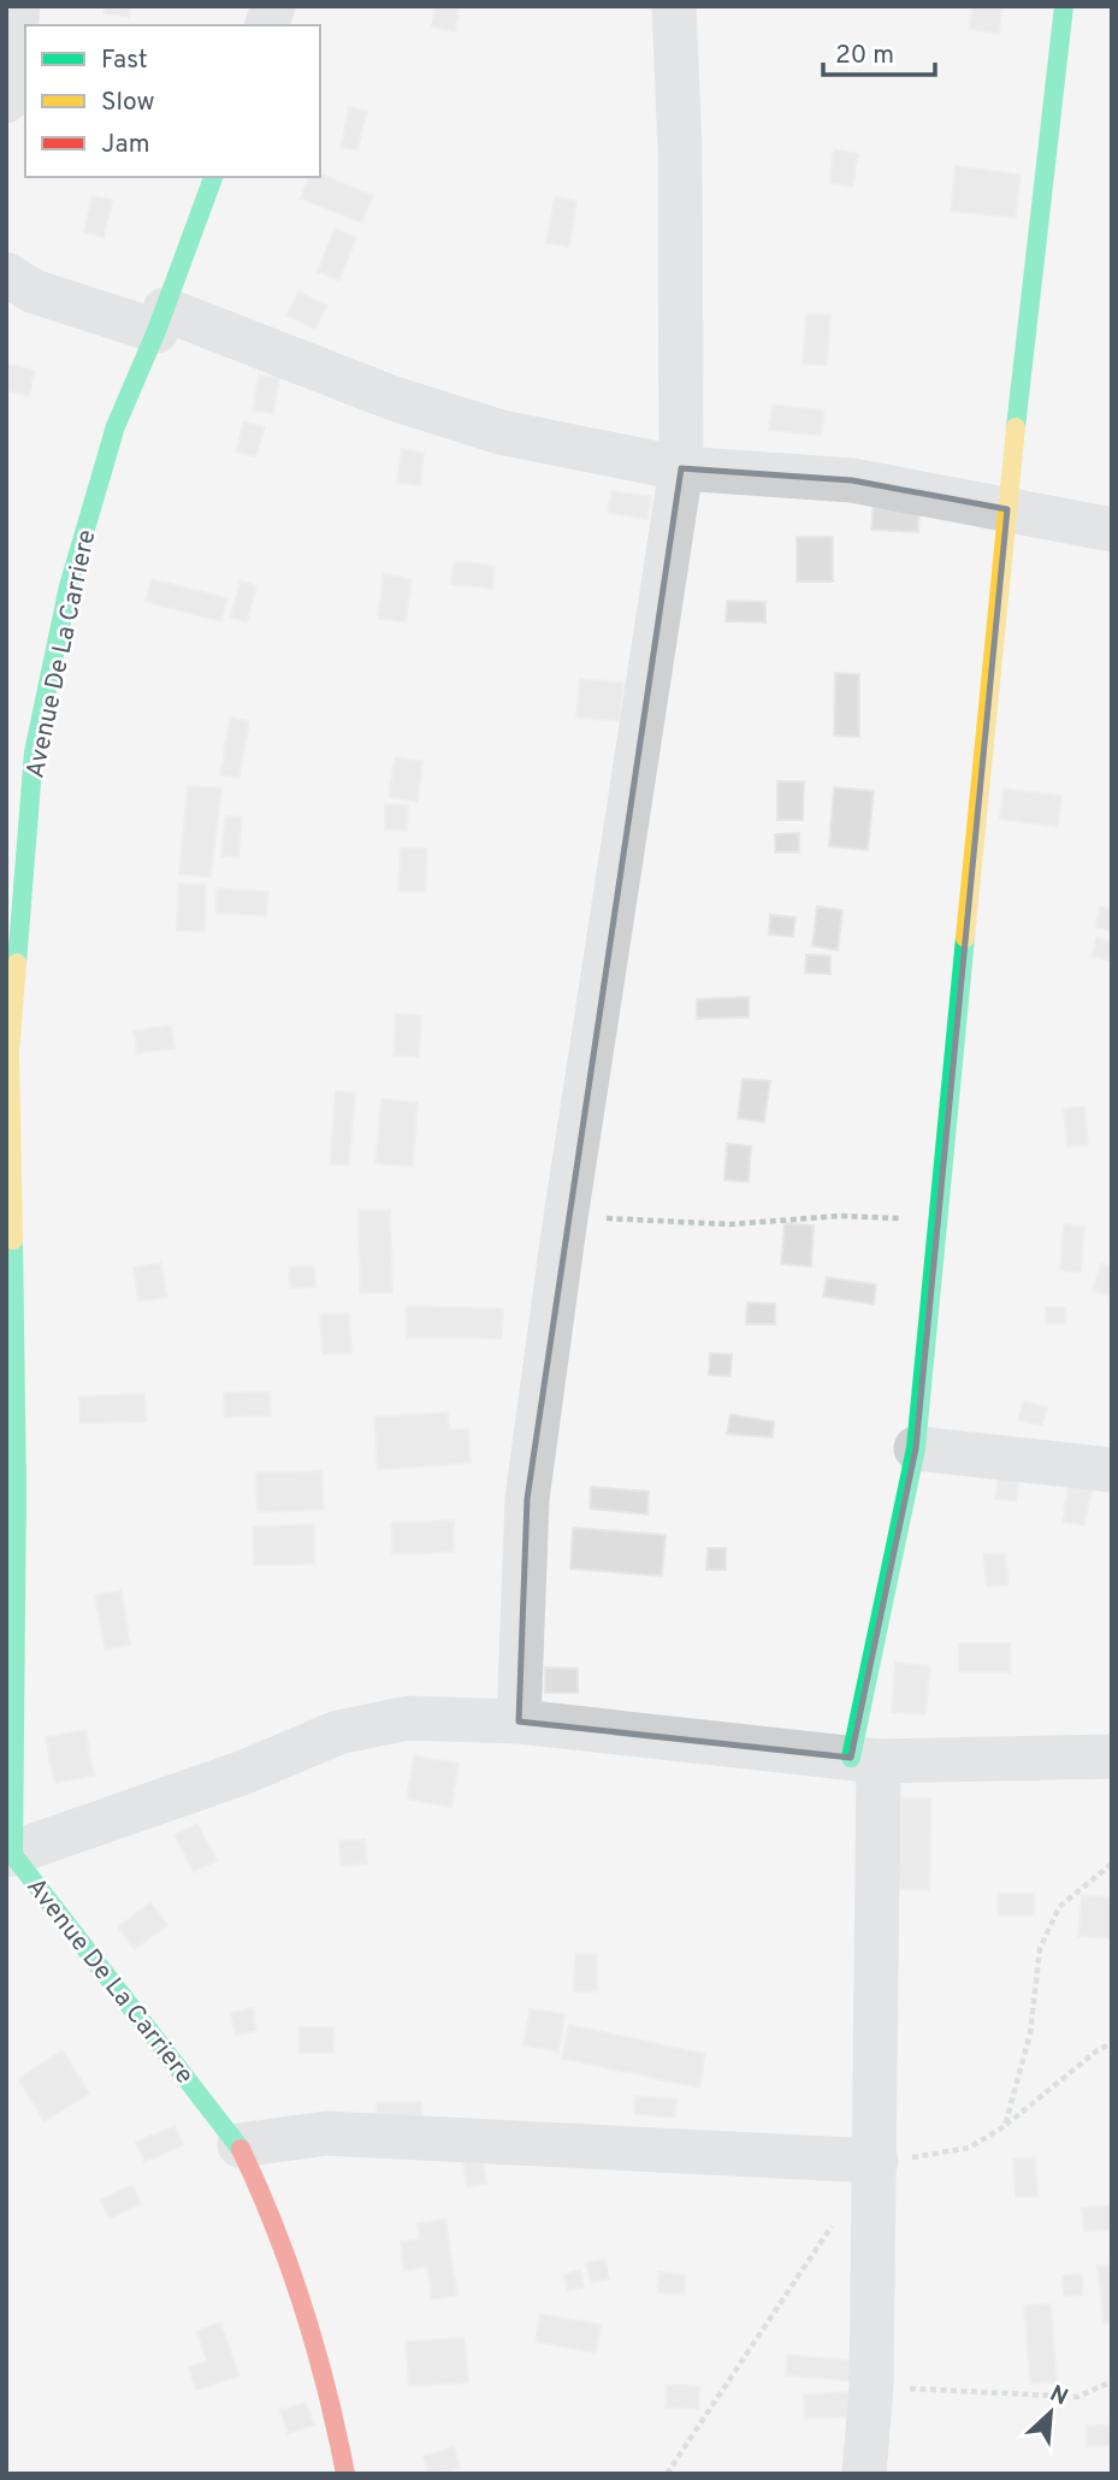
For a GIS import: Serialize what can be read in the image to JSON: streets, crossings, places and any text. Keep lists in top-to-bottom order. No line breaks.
{"streets":{"street":["Avenue De La Carriere"]},"legend":["Fast","Slow","Jam"],"scale_bar":"20 m","north":"top right"}
